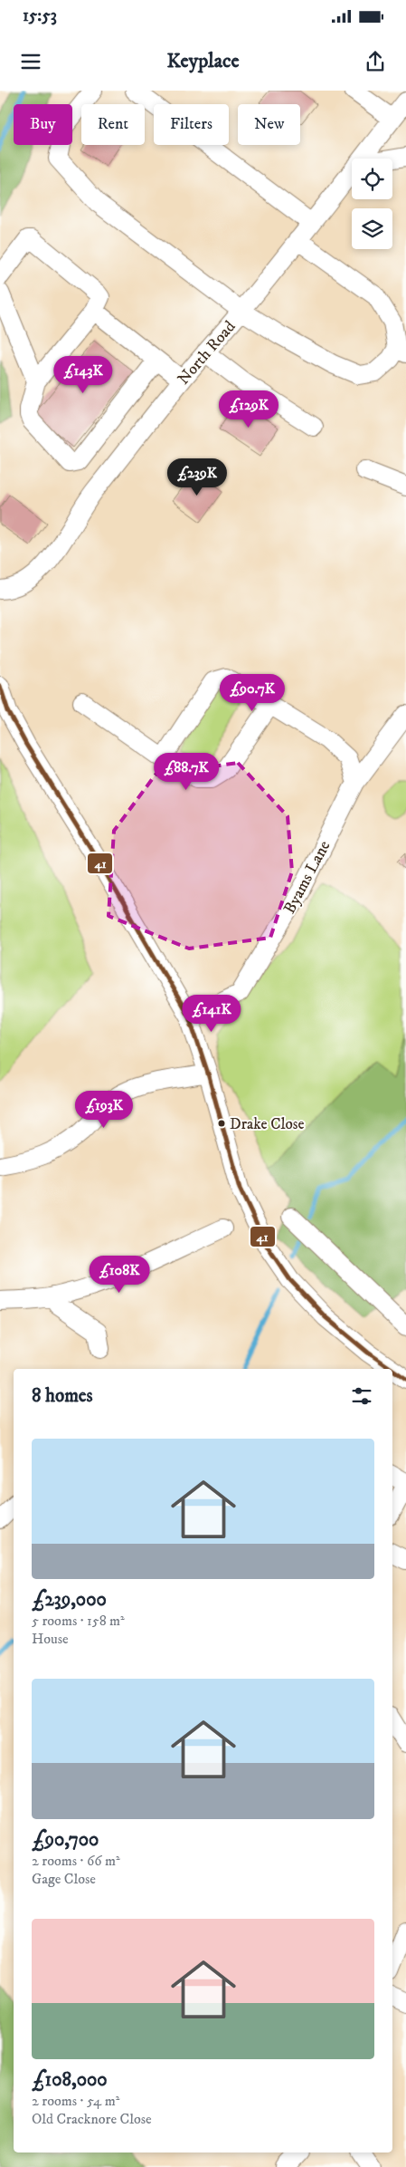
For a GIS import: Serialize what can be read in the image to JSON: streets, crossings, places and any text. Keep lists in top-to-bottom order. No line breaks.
{"streets":{"street":["North Road","Byams Lane"]},"places":["Drake Close"],"lines":["transit line 41"],"page":{"status":"15:53","header":"Keyplace","chip":["Buy","Rent","Filters","New"],"price":["£143K","£129K","£239K","£90.7K","£88.7K","£141K","£193K","£108K"],"heading":"8 homes","list":[{"name":"£239,000","note":"5 rooms · 158 m² · House"},{"name":"£90,700","note":"2 rooms · 66 m² · Gage Close"},{"name":"£108,000","note":"2 rooms · 54 m² · Old Cracknore Close"}]}}
